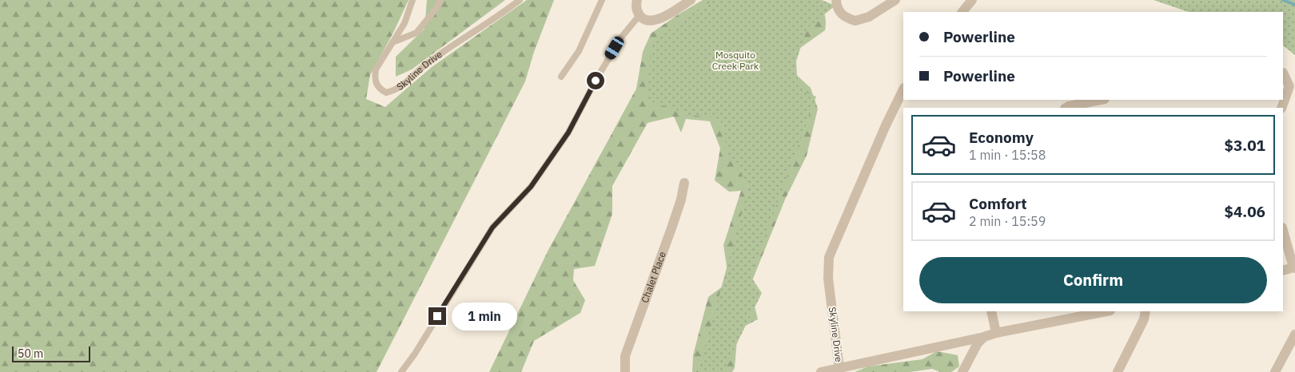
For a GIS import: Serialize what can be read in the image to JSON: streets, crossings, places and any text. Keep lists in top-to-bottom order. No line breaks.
{"streets":{"street":["Skyline Drive","Chalet Place"]},"parks":["Mosquito Creek Park"],"scale_bar":"50 m","page":{"banner":["Powerline","Powerline"],"list":[{"name":"Economy","note":"1 min · 15:58","value":"$3.01"},{"name":"Comfort","note":"2 min · 15:59","value":"$4.06"}],"buttons":"Confirm","bubble":"1 min","scale":"50 m"}}
